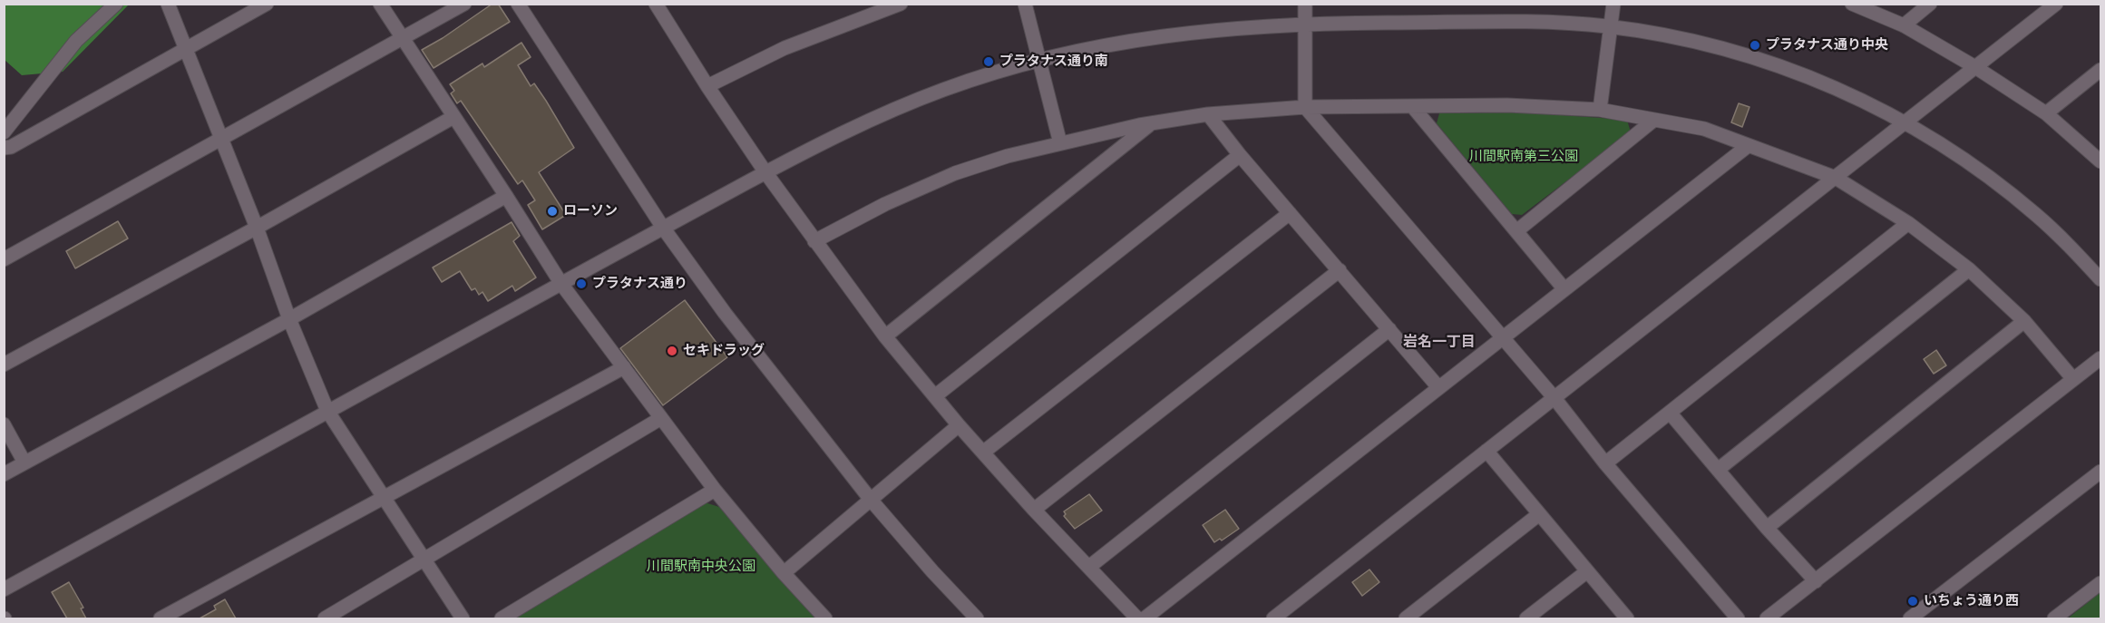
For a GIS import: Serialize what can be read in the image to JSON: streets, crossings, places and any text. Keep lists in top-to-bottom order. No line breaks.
{"districts":["岩名一丁目"],"parks":["川間駅南第三公園","川間駅南中央公園"],"places":["プラタナス通り中央","プラタナス通り南","ローソン","プラタナス通り","セキドラッグ","いちょう通り西"]}
